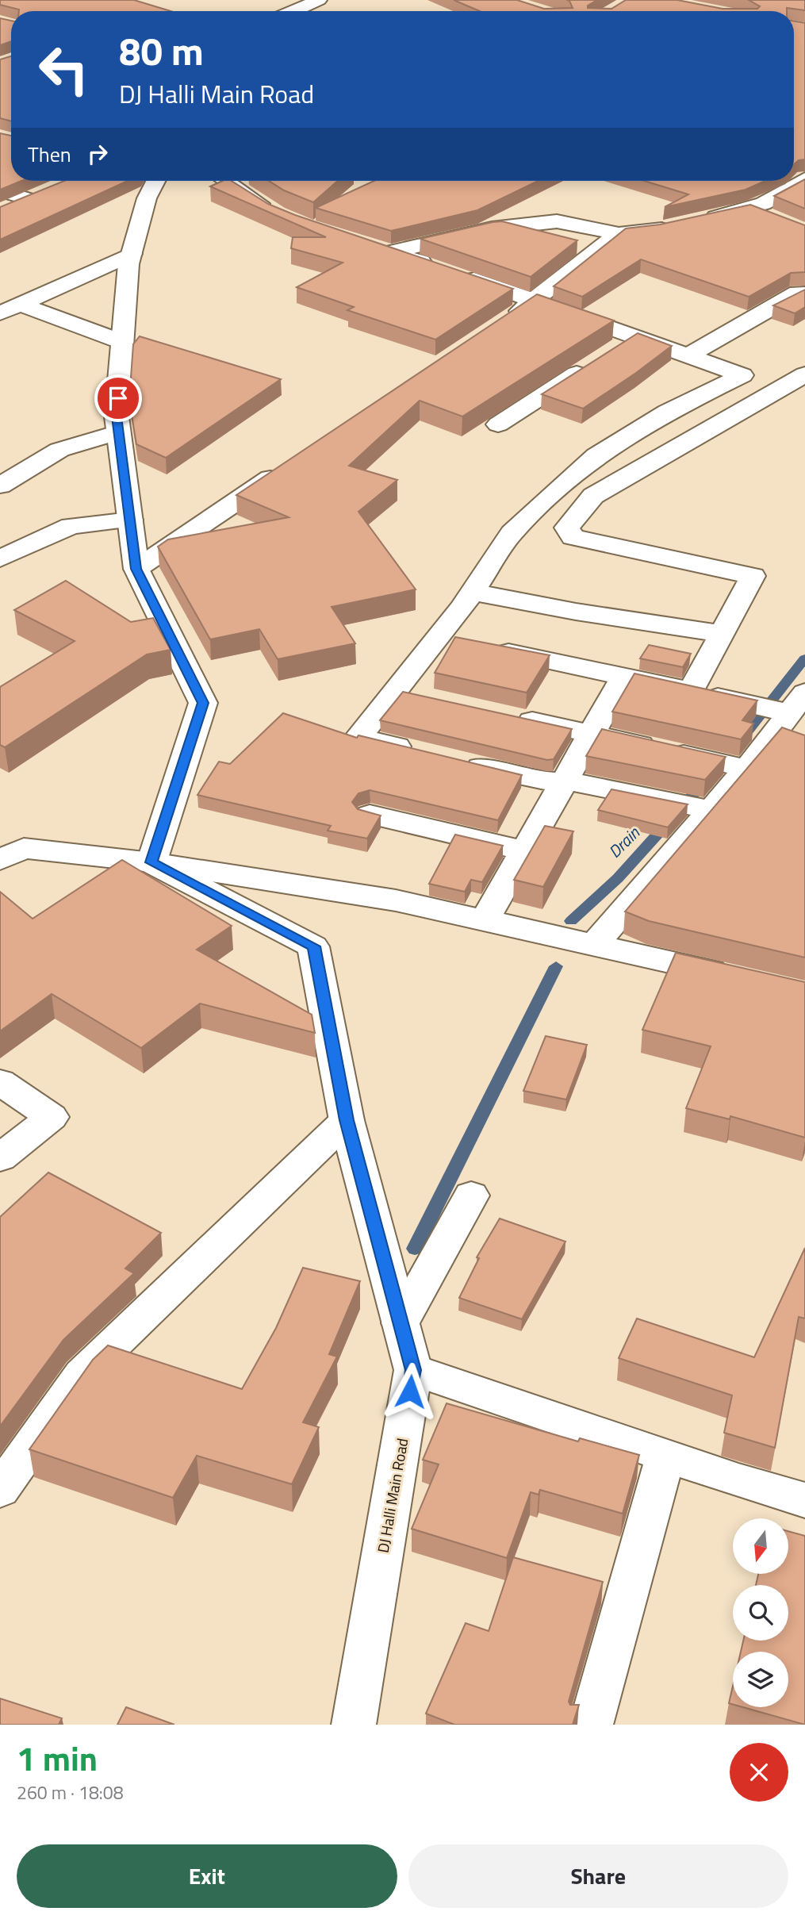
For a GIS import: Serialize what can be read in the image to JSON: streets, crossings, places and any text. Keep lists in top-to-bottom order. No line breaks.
{"streets":{"street":["DJ Halli Main Road"]},"water":["Drain"],"north":"bottom","page":{"turn":["80 m","DJ Halli Main Road"],"then":"Then","heading":["1 min","260 m · 18:08"],"buttons":["Exit","Share"]}}
